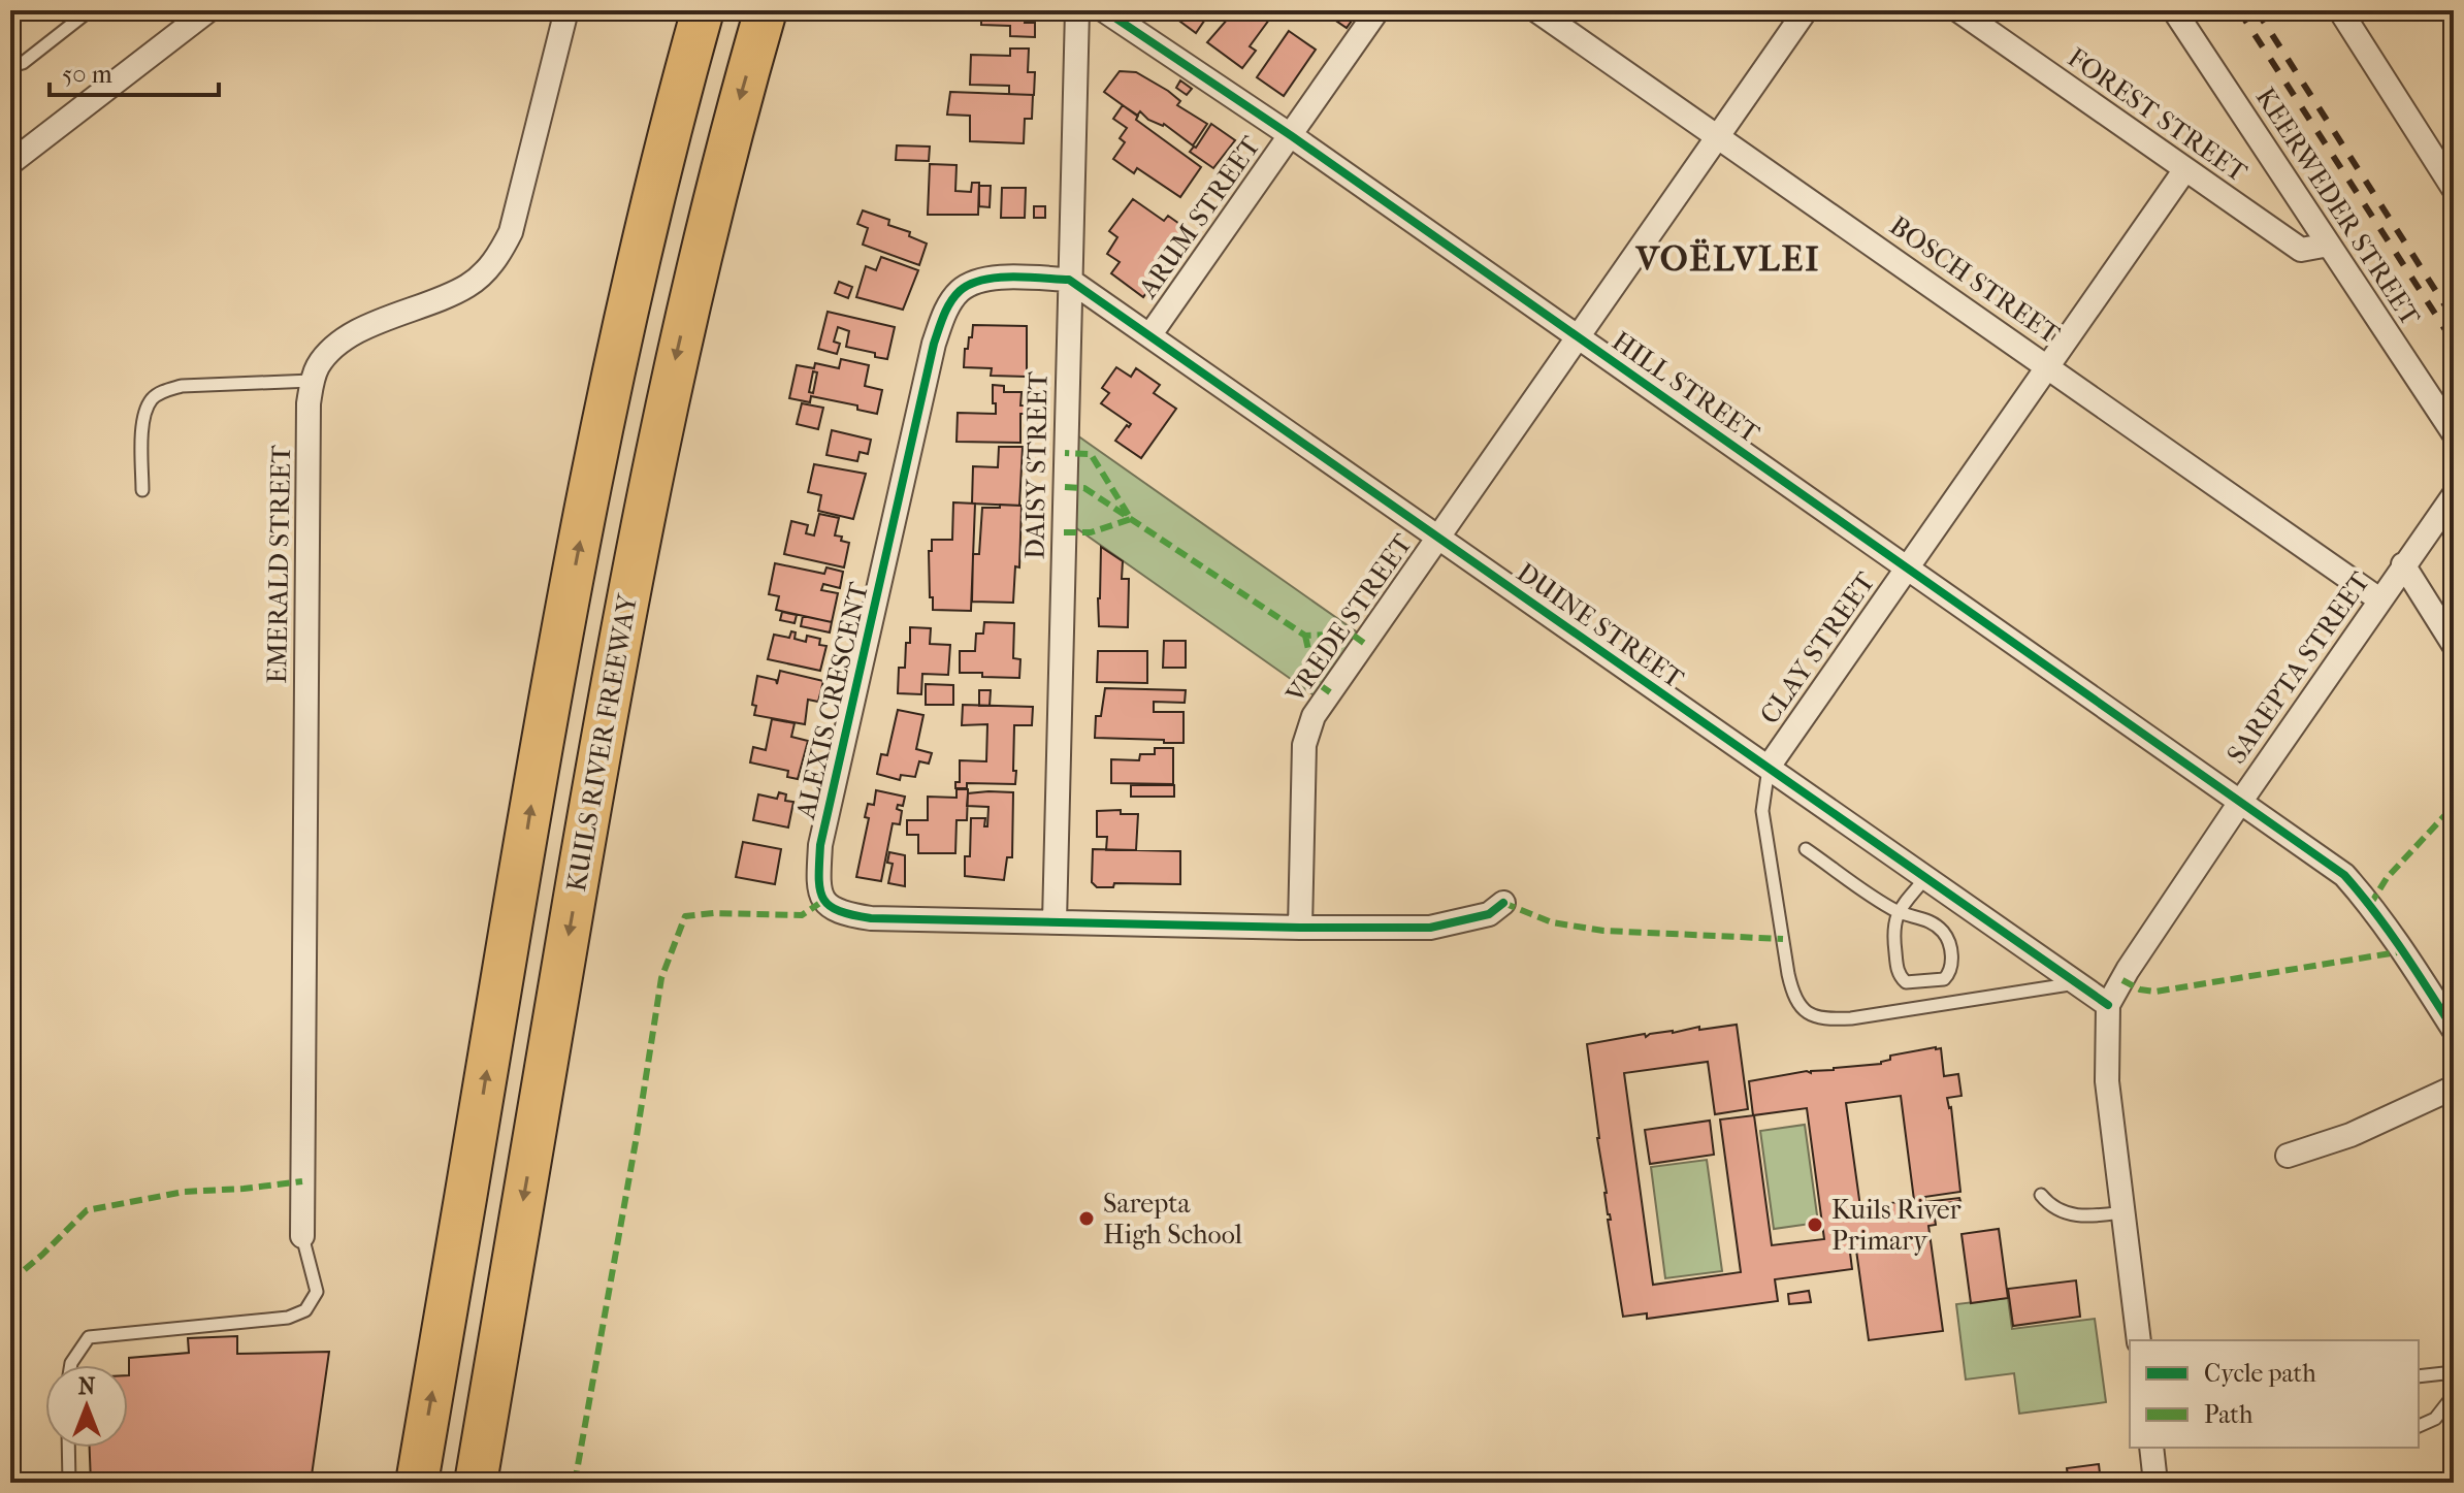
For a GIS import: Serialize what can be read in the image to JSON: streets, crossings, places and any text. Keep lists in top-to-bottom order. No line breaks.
{"streets":{"highway":["KUILS RIVER FREEWAY"],"street":["FOREST STREET","KEERWEDER STREET","ARUM STREET","BOSCH STREET","HILL STREET","DAISY STREET","EMERALD STREET","VREDE STREET","DUINE STREET","CLAY STREET","SAREPTA STREET","ALEXIS CRESCENT"]},"crossings":[["FOREST STREET","KEERWEDER STREET"],["FOREST STREET","CLAY STREET"],["ARUM STREET","HILL STREET"],["ARUM STREET","DUINE STREET"],["BOSCH STREET","VREDE STREET"],["BOSCH STREET","CLAY STREET"],["BOSCH STREET","SAREPTA STREET"],["HILL STREET","VREDE STREET"],["HILL STREET","CLAY STREET"],["HILL STREET","SAREPTA STREET"],["DAISY STREET","DUINE STREET"],["DAISY STREET","ALEXIS CRESCENT"],["VREDE STREET","DUINE STREET"],["VREDE STREET","ALEXIS CRESCENT"],["DUINE STREET","CLAY STREET"],["DUINE STREET","SAREPTA STREET"],["DUINE STREET","ALEXIS CRESCENT"]],"districts":["VOËLVLEI"],"places":["Sarepta High School","Kuils River Primary"],"legend":["Cycle path","Path"],"scale_bar":"50 m","north":"top"}
